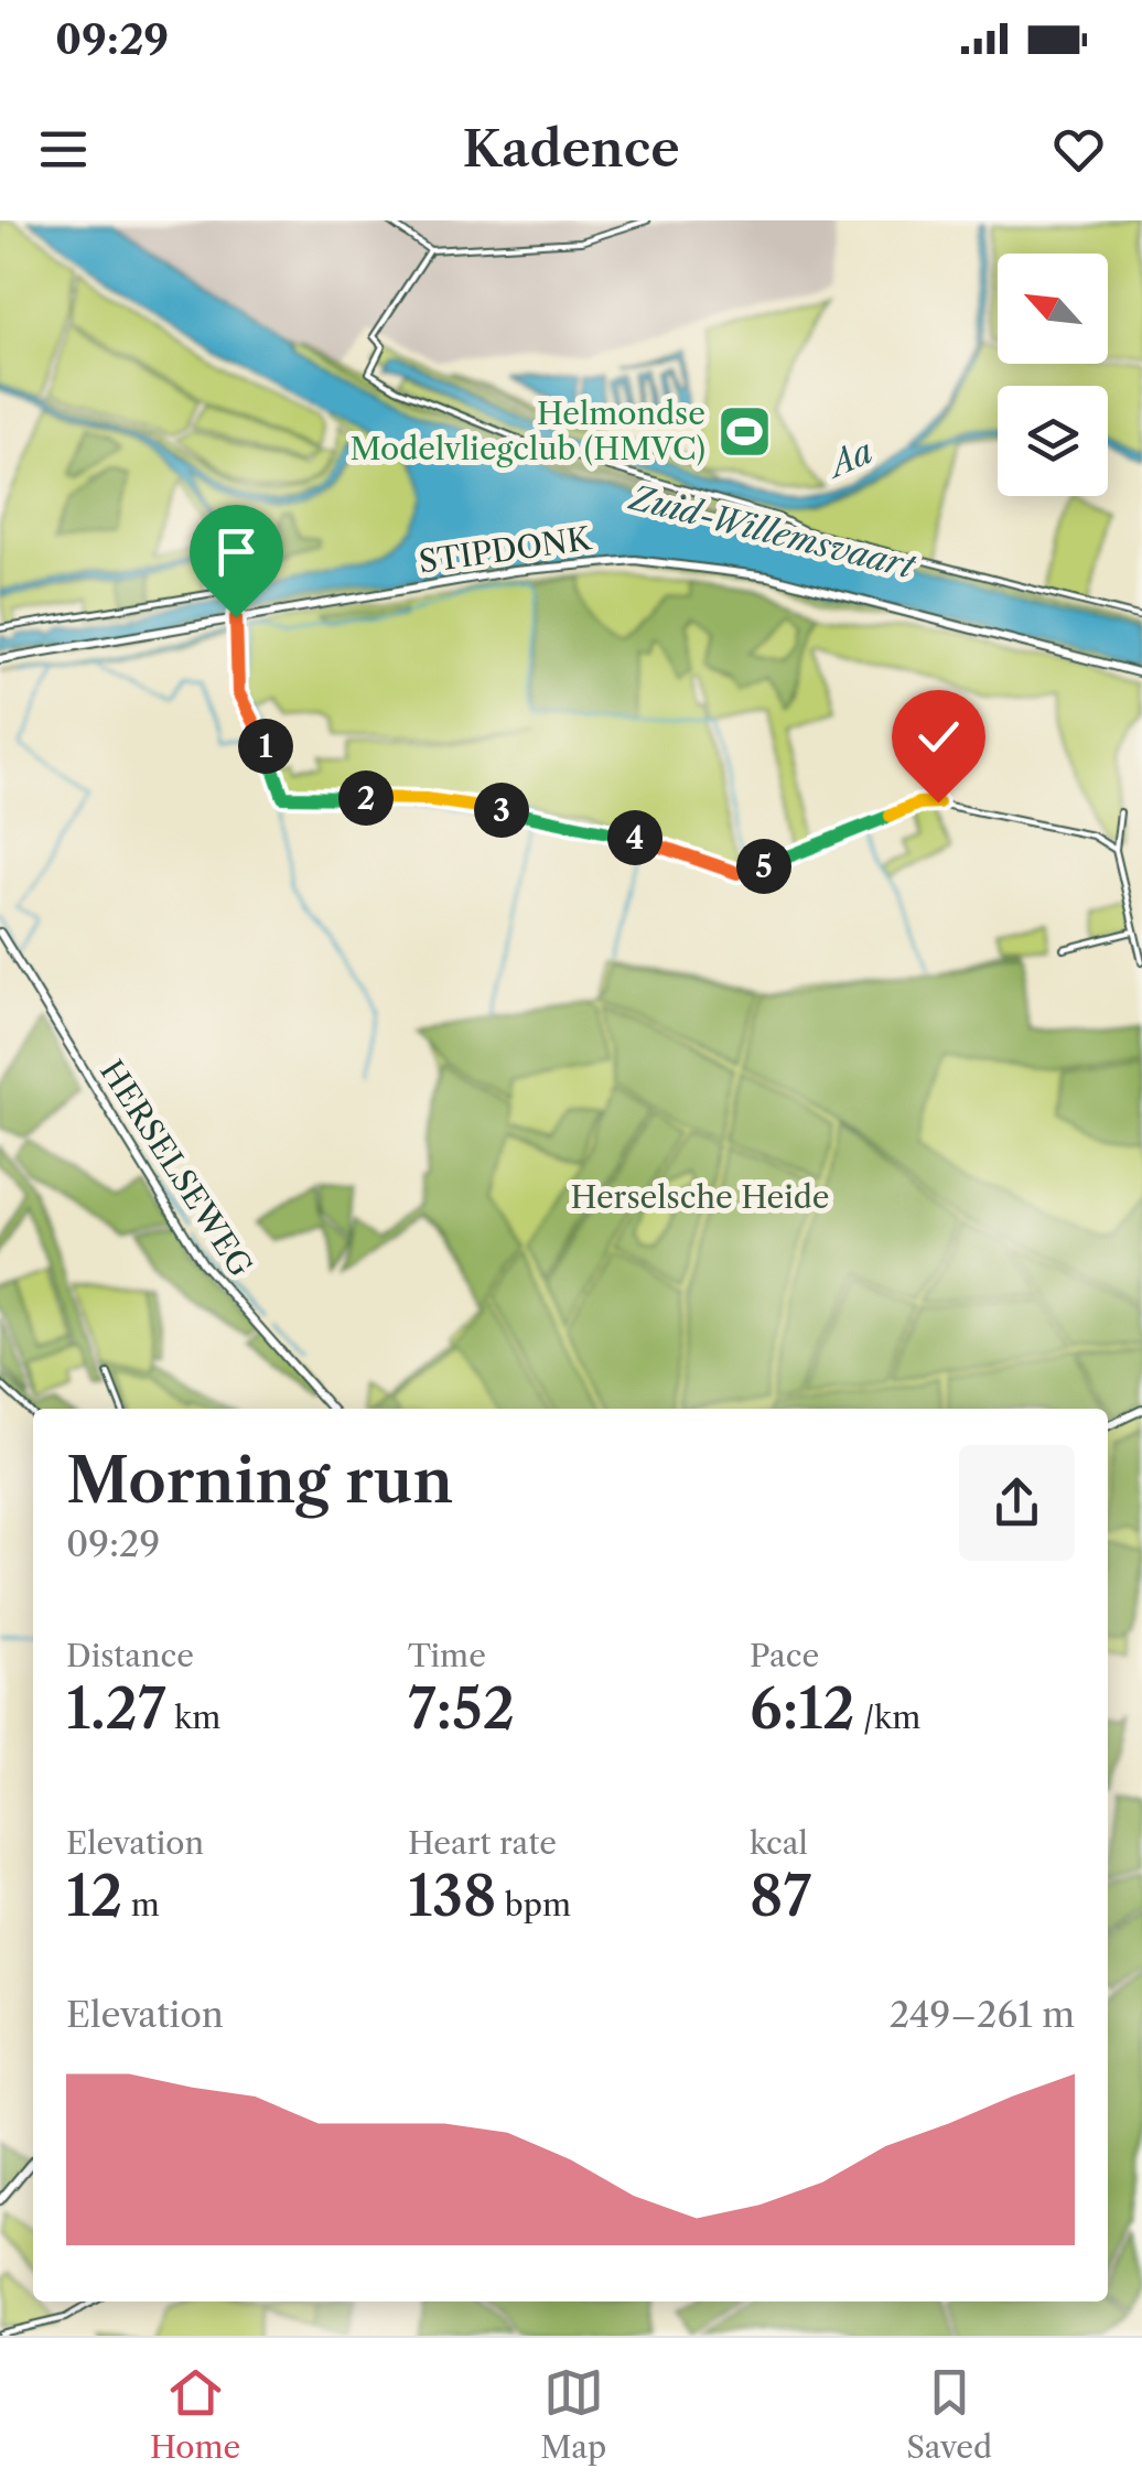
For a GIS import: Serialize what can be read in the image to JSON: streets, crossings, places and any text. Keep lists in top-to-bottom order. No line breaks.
{"streets":{"main road":["STIPDONK","HERSELSEWEG"]},"water":["Aa","Zuid-Willemsvaart"],"parks":["Herselsche Heide"],"places":{"sports":["Helmondse Modelvliegclub (HMVC)"]},"north":"top left","page":{"status":"09:29","header":"Kadence","pins":["1","2","3","4","5"],"heading":["Morning run","09:29"],"stats":[["Distance","1.27 km"],["Time","7:52"],["Pace","6:12 /km"],["Elevation","12 m"],["Heart rate","138 bpm"],["kcal","87"]],"chart":["Elevation","249–261 m"],"tabs":["Home","Map","Saved"]}}
